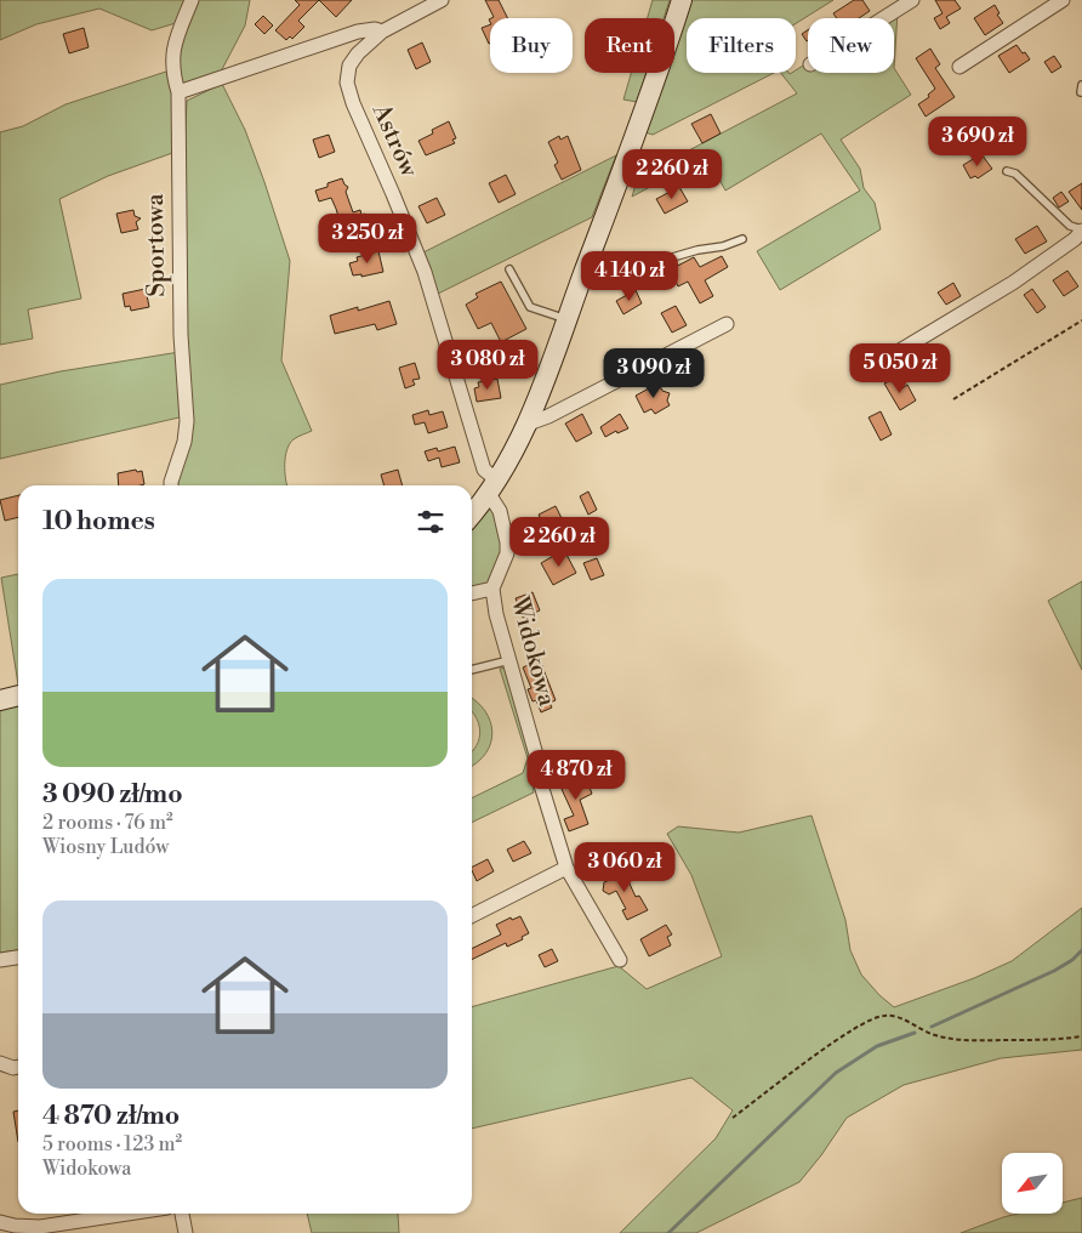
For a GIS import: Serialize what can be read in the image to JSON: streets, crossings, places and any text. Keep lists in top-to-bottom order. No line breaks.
{"streets":{"street":["Astrów","Sportowa","Widokowa"]},"crossings":[["Astrów","Sportowa"],["Astrów","Widokowa"]],"north":"bottom left","page":{"chip":["Buy","Rent","Filters","New"],"price":["3 690 zł","2 260 zł","3 250 zł","4 140 zł","3 080 zł","5 050 zł","3 090 zł","2 260 zł","4 870 zł","3 060 zł"],"heading":"10 homes","list":[{"name":"3 090 zł/mo","note":"2 rooms · 76 m² · Wiosny Ludów"},{"name":"4 870 zł/mo","note":"5 rooms · 123 m² · Widokowa"}]}}
